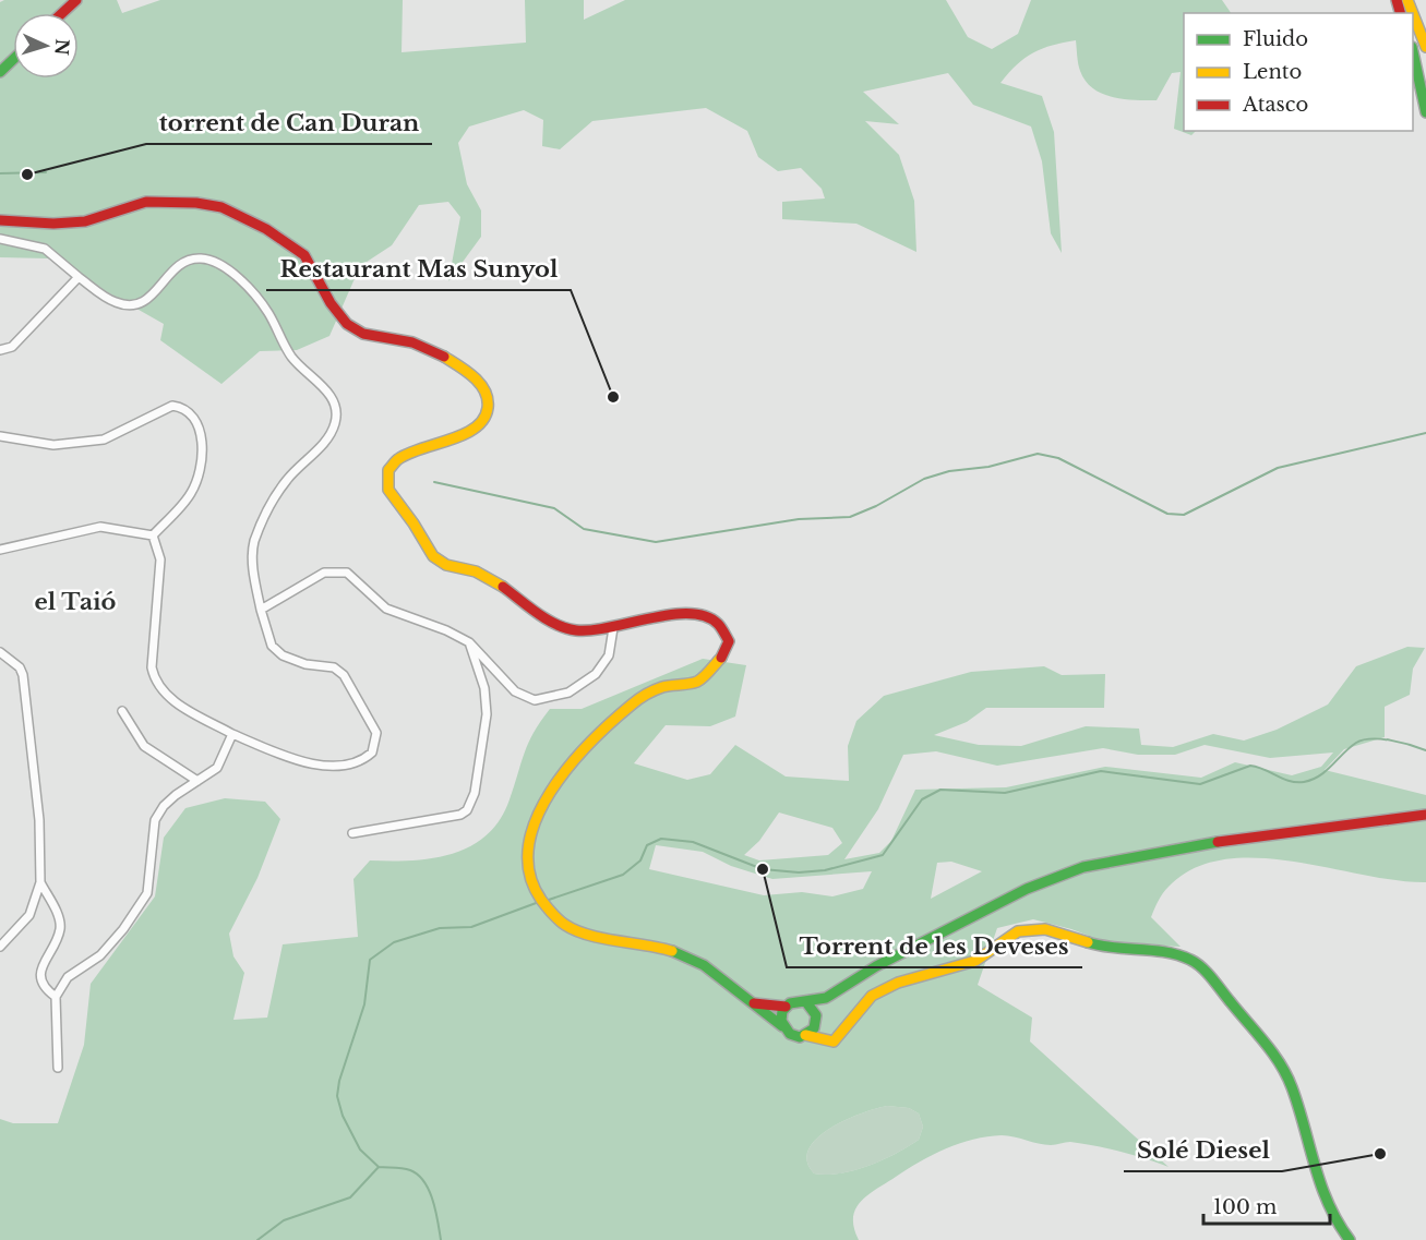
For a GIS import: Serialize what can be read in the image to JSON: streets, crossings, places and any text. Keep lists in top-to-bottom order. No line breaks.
{"districts":["el Taió"],"places":["torrent de Can Duran","Restaurant Mas Sunyol","Torrent de les Deveses","Solé Diesel"],"legend":["Fluido","Lento","Atasco"],"scale_bar":"100 m","north":"right"}
